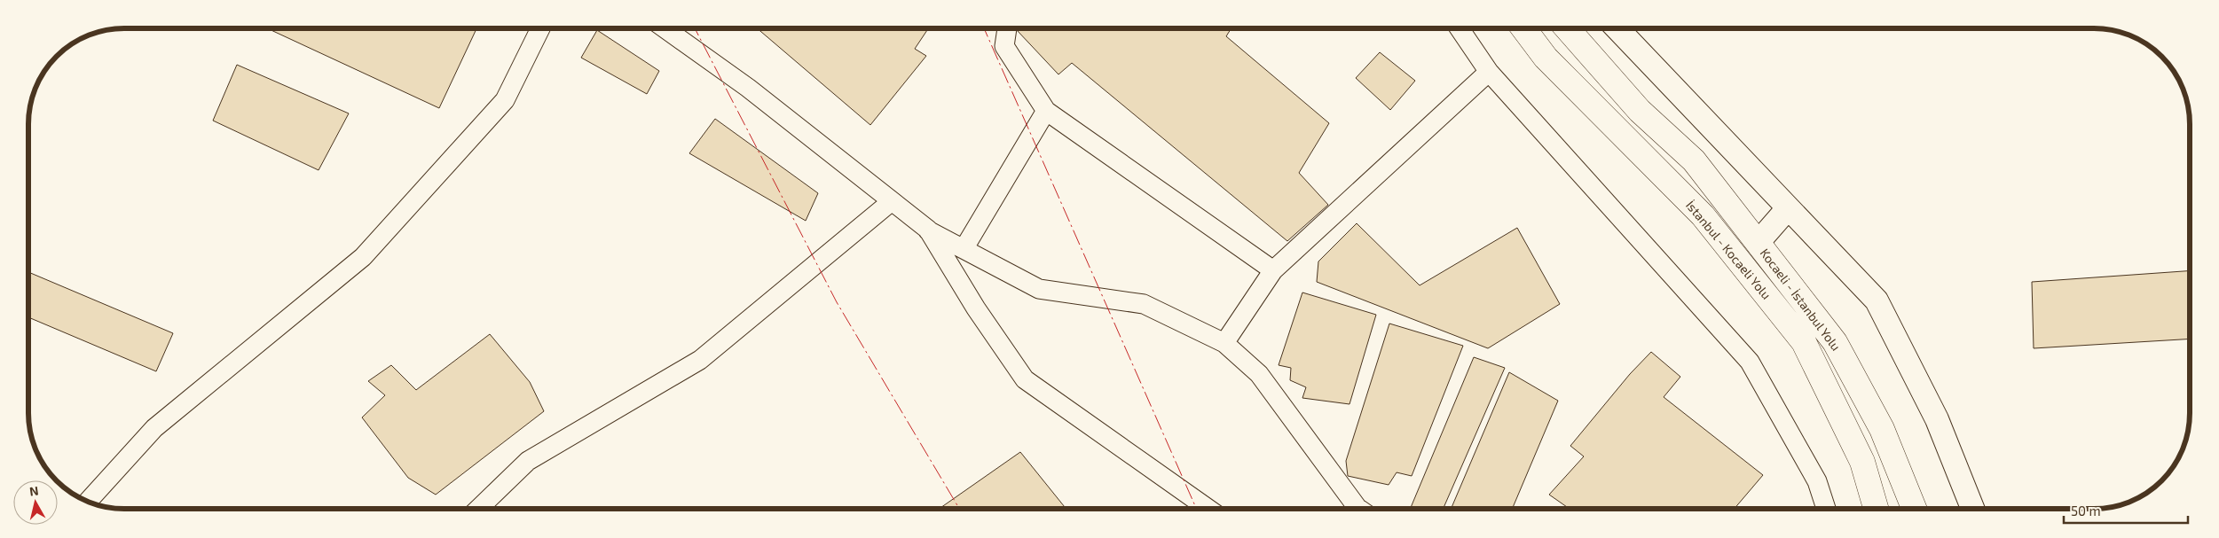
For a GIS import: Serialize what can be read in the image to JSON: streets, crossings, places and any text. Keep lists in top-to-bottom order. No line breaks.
{"streets":{"highway":["İstanbul - Kocaeli Yolu","Kocaeli - İstanbul Yolu"]},"scale_bar":"50 m","north":"top"}
